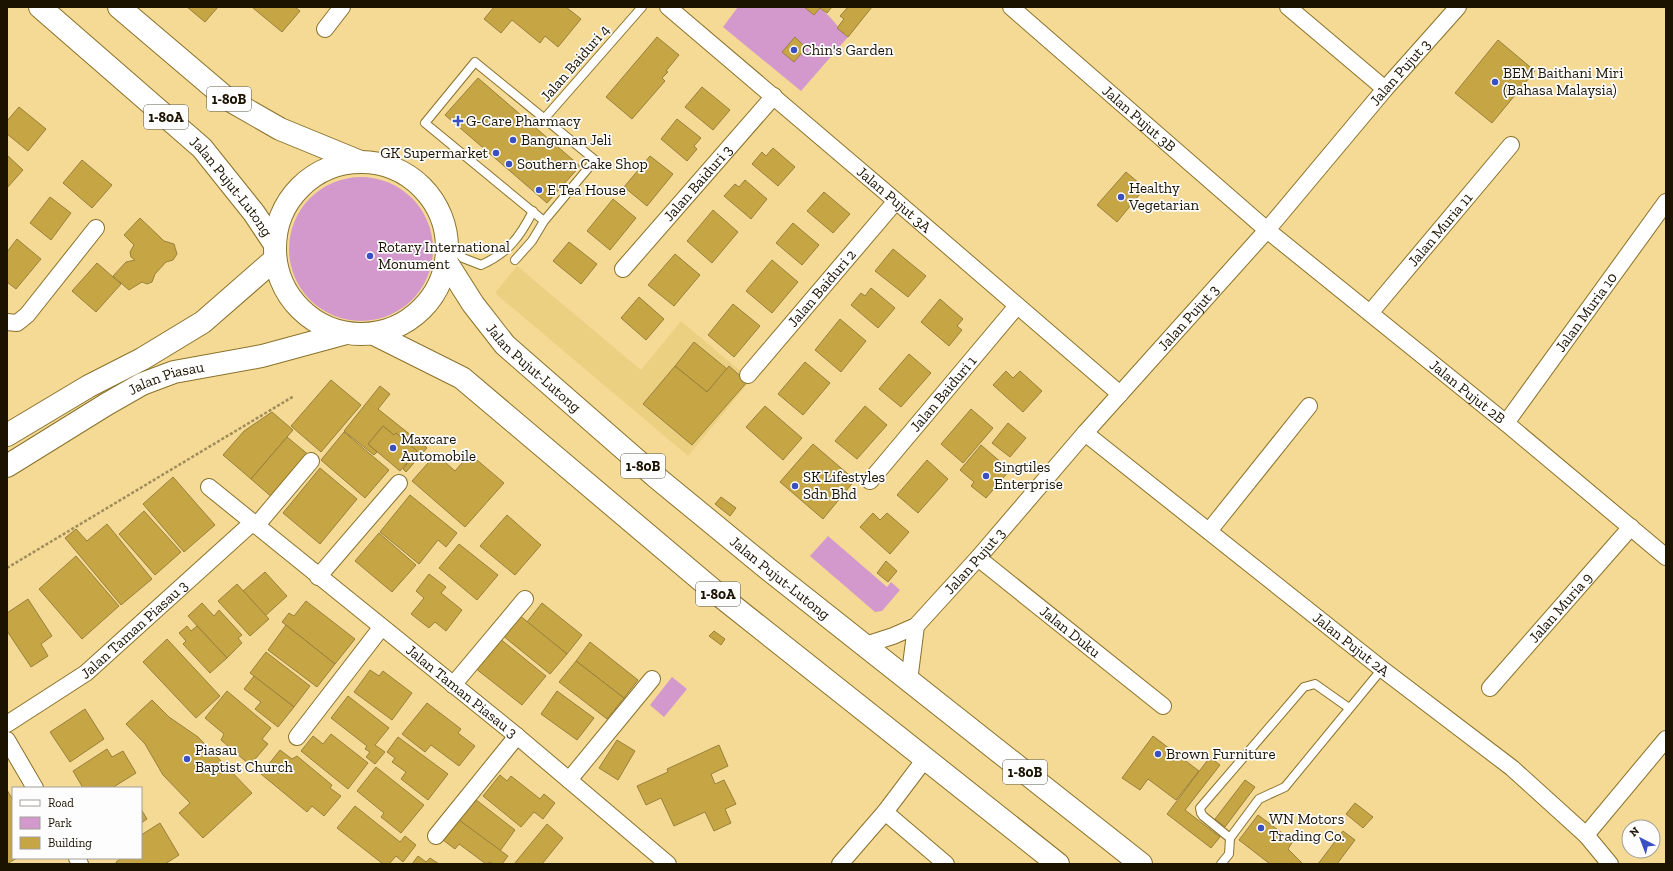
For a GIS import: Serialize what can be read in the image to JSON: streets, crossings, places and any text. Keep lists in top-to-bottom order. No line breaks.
{"streets":{"main road":["1-80B","1-80A","Jalan Pujut-Lutong","Jalan Piasau"],"street":["Jalan Pujut 3","Jalan Pujut 3B","Jalan Baiduri 3","Jalan Pujut 3A","Jalan Muria 11","Jalan Baiduri 2","Jalan Muria 10","Jalan Pujut 2B","Jalan Baiduri 1","Jalan Muria 9","Jalan Taman Piasau 3","Jalan Duku","Jalan Pujut 2A"],"lane":["Jalan Baiduri 4"]},"crossings":[["Jalan Pujut 3","Jalan Pujut 3B"],["Jalan Pujut 3","Jalan Pujut-Lutong"],["Jalan Pujut 3","Jalan Pujut 3A"],["Jalan Pujut 3","Jalan Pujut 2B"],["Jalan Pujut 3","Jalan Duku"],["Jalan Pujut 3","Jalan Pujut 2A"],["Jalan Pujut 3B","Jalan Pujut 2B"],["Jalan Baiduri 3","Jalan Pujut 3A"],["Jalan Pujut-Lutong","Jalan Piasau"],["Jalan Pujut 3A","Jalan Baiduri 2"],["Jalan Pujut 3A","Jalan Baiduri 1"],["Jalan Muria 11","Jalan Pujut 2B"],["Jalan Muria 10","Jalan Pujut 2B"],["Jalan Pujut 2B","Jalan Muria 9"]],"places":{"other":["Chin's Garden","BEM Baithani Miri (Bahasa Malaysia)","Bangunan Jeli","GK Supermarket","Southern Cake Shop","E Tea House","Healthy Vegetarian","Rotary International Monument","Maxcare Automobile","Singtiles Enterprise","SK Lifestyles Sdn Bhd","Brown Furniture","Piasau Baptist Church","WN Motors Trading Co."],"health":["G-Care Pharmacy"]},"legend":["Road","Park","Building"],"north":"top left"}
